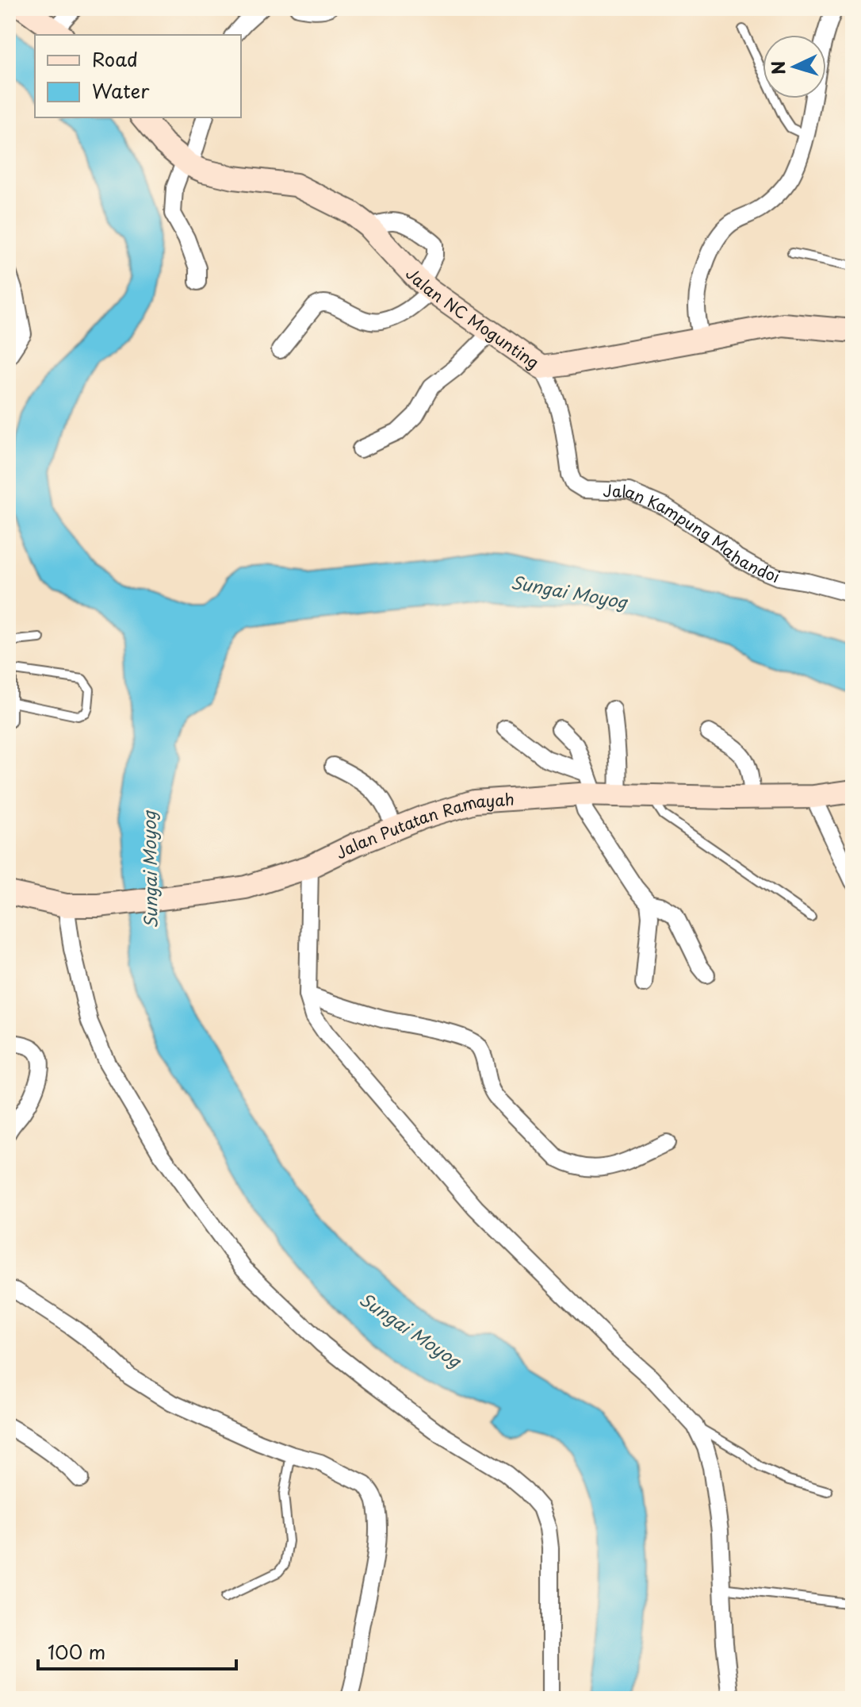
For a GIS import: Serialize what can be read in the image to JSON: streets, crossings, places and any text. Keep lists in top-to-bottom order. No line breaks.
{"streets":{"main road":["Jalan NC Mogunting","Jalan Putatan Ramayah"],"street":["Jalan Kampung Mahandoi"]},"crossings":[["Jalan NC Mogunting","Jalan Kampung Mahandoi"]],"water":["Sungai Moyog"],"legend":["Road","Water"],"scale_bar":"100 m","north":"left"}
